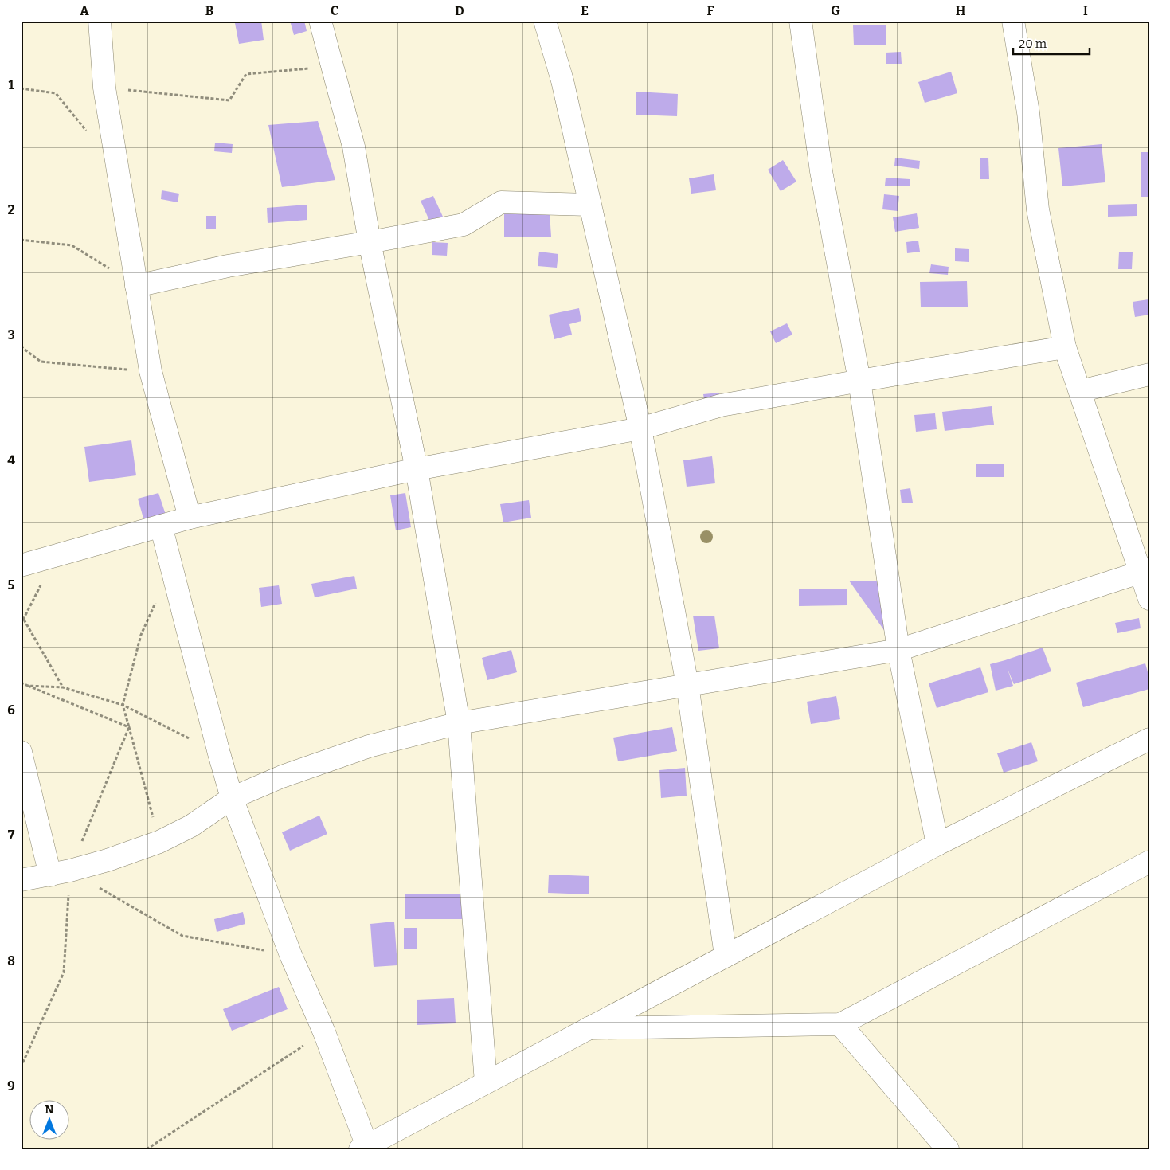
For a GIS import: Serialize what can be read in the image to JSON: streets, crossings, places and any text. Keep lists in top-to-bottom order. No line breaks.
{"scale_bar":"20 m","north":"top","grid":{"columns":["A","B","C","D","E","F","G","H","I"],"rows":["1","2","3","4","5","6","7","8","9"]}}
